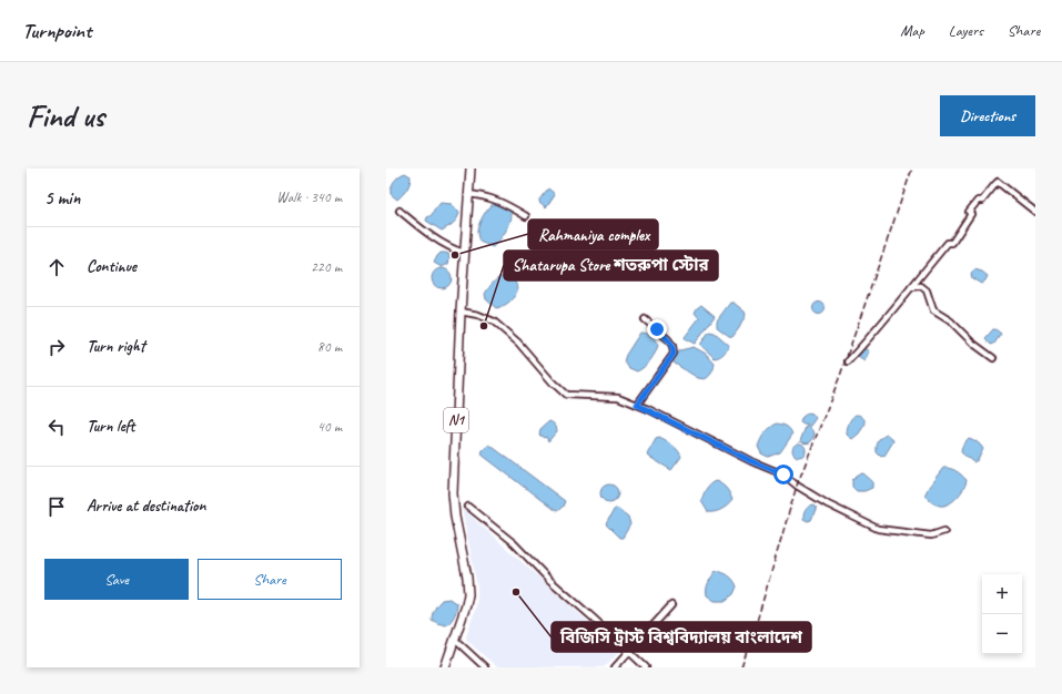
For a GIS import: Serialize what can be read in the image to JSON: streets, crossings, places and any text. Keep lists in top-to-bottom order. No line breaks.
{"streets":{"highway":["N1"]},"places":["Rahmaniya complex","Shatarupa Store শতরুপা স্টোর","বিজিসি ট্রাস্ট বিশ্ববিদ্যালয় বাংলাদেশ"],"page":{"header":"Turnpoint","nav":["Map","Layers","Share"],"buttons":["Directions",["Save","Share"]],"title":"Find us","heading":["5 min","Walk · 340 m"],"list":[["Continue","220 m"],["Turn right","80 m"],["Turn left","40 m"],"Arrive at destination"],"map_buttons":["+","−"]}}
